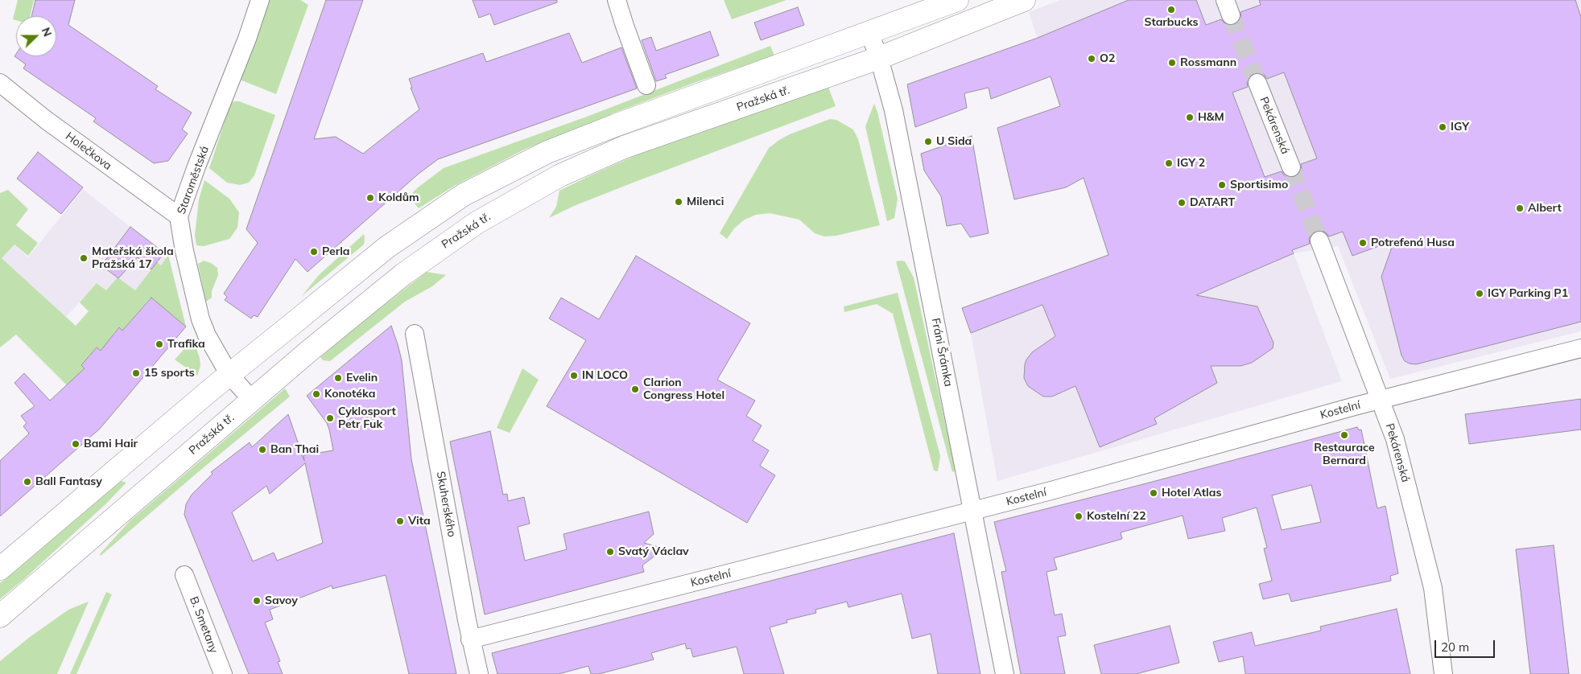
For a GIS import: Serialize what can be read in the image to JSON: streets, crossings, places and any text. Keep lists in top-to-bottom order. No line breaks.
{"streets":{"street":["Pražská tř.","Pekárenská","Holečkova","Staroměstská","Fráni Šrámka","Kostelní","Skuherského","B. Smetany"]},"crossings":[["Pražská tř.","Staroměstská"],["Pražská tř.","Fráni Šrámka"],["Pekárenská","Kostelní"],["Holečkova","Staroměstská"],["Fráni Šrámka","Kostelní"],["Kostelní","Skuherského"]],"places":["Starbucks","O2","Rossmann","H&M","IGY","U Sida","IGY 2","Sportisimo","Koldům","Milenci","DATART","Albert","Potrefená Husa","Perla","Mateřská škola Pražská 17","IGY Parking P1","Trafika","15 sports","IN LOCO","Evelin","Clarion Congress Hotel","Konotéka","Cyklosport Petr Fuk","Restaurace Bernard","Bami Hair","Ban Thai","Ball Fantasy","Hotel Atlas","Kostelní 22","Vita","Svatý Václav","Savoy"],"scale_bar":"20 m","north":"right"}
